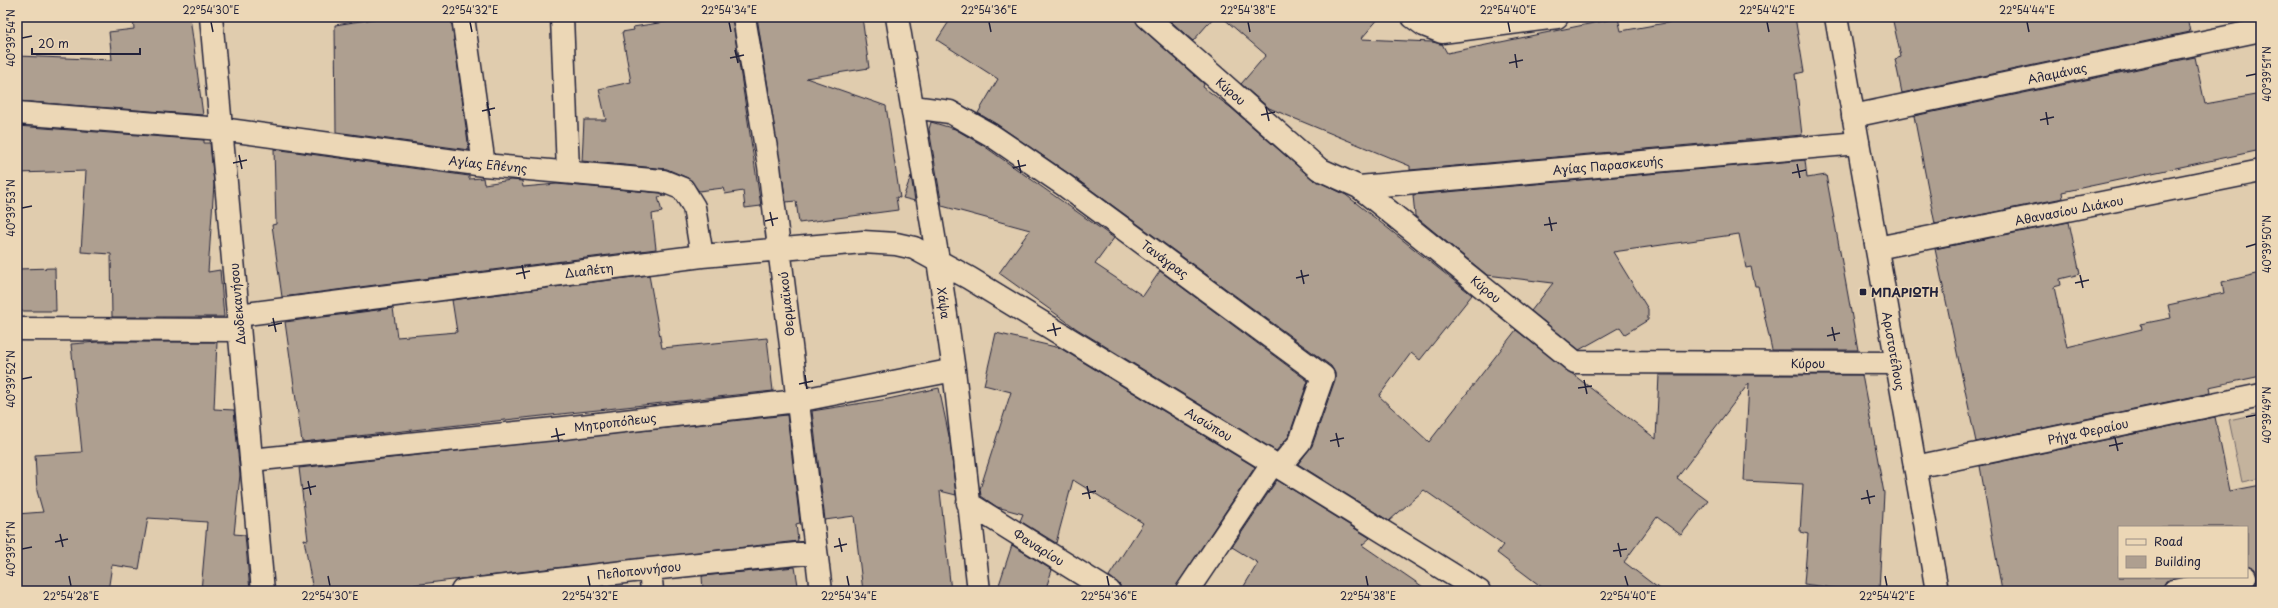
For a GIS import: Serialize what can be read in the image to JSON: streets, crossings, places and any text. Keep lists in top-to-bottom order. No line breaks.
{"streets":{"street":["Αλαμάνας","Κύρου","Αγίας Ελένης","Αγίας Παρασκευής","Αθανασίου Διάκου","Τανάγρας","Διαλέτη","Χάψα","Δωδεκανήσου","Θερμαϊκού","Αριστοτέλους","Μητροπόλεως","Αισώπου","Ρήγα Φεραίου","Φαναρίου","Πελοποννήσου"]},"crossings":[["Αλαμάνας","Αριστοτέλους"],["Κύρου","Αγίας Παρασκευής"],["Κύρου","Αριστοτέλους"],["Αγίας Ελένης","Διαλέτη"],["Αγίας Ελένης","Δωδεκανήσου"],["Αγίας Παρασκευής","Αριστοτέλους"],["Αθανασίου Διάκου","Αριστοτέλους"],["Τανάγρας","Χάψα"],["Τανάγρας","Αισώπου"],["Διαλέτη","Χάψα"],["Διαλέτη","Δωδεκανήσου"],["Διαλέτη","Θερμαϊκού"],["Διαλέτη","Αισώπου"],["Χάψα","Μητροπόλεως"],["Χάψα","Αισώπου"],["Χάψα","Φαναρίου"],["Δωδεκανήσου","Μητροπόλεως"],["Θερμαϊκού","Μητροπόλεως"],["Θερμαϊκού","Πελοποννήσου"],["Αριστοτέλους","Ρήγα Φεραίου"]],"places":{"transit":["ΜΠΑΡΙΩΤΗ"]},"legend":["Road","Building"],"scale_bar":"20 m","coordinates":["22°54'30\"E","22°54'32\"E","22°54'34\"E","22°54'36\"E","22°54'38\"E","22°54'40\"E","22°54'42\"E","22°54'44\"E","40°39'54\"N","40°39'51\"N","40°39'53\"N","40°39'50\"N","40°39'52\"N","40°39'49\"N","22°54'28\"E"]}
